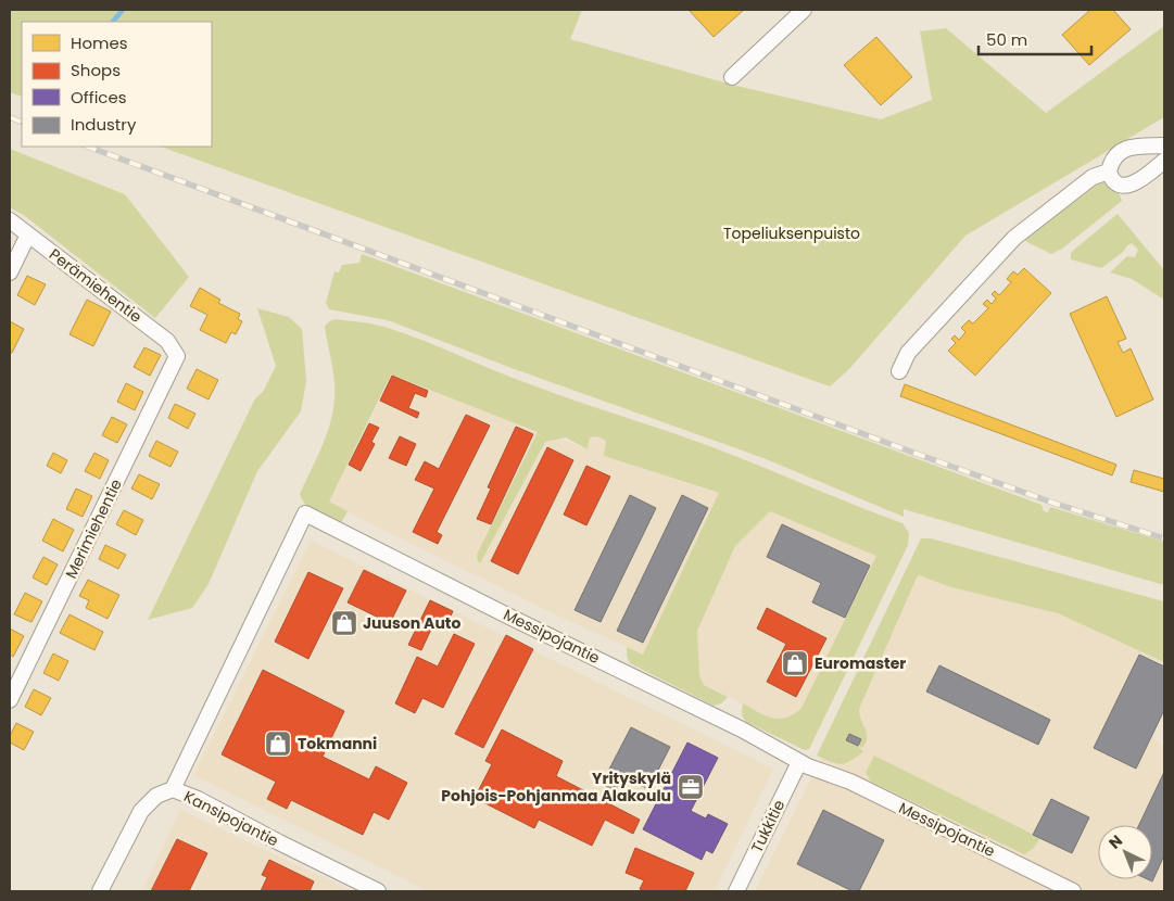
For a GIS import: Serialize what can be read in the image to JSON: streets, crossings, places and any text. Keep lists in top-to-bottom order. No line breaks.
{"streets":{"street":["Perämiehentie","Merimiehentie","Messipojantie","Kansipojantie","Tukkitie"]},"crossings":[["Perämiehentie","Merimiehentie"],["Messipojantie","Kansipojantie"],["Messipojantie","Tukkitie"]],"parks":["Topeliuksenpuisto"],"places":{"shop":["Juuson Auto","Euromaster","Tokmanni"],"office":["Yrityskylä Pohjois-Pohjanmaa Alakoulu"]},"legend":["Homes","Shops","Offices","Industry"],"scale_bar":"50 m","north":"top left"}
